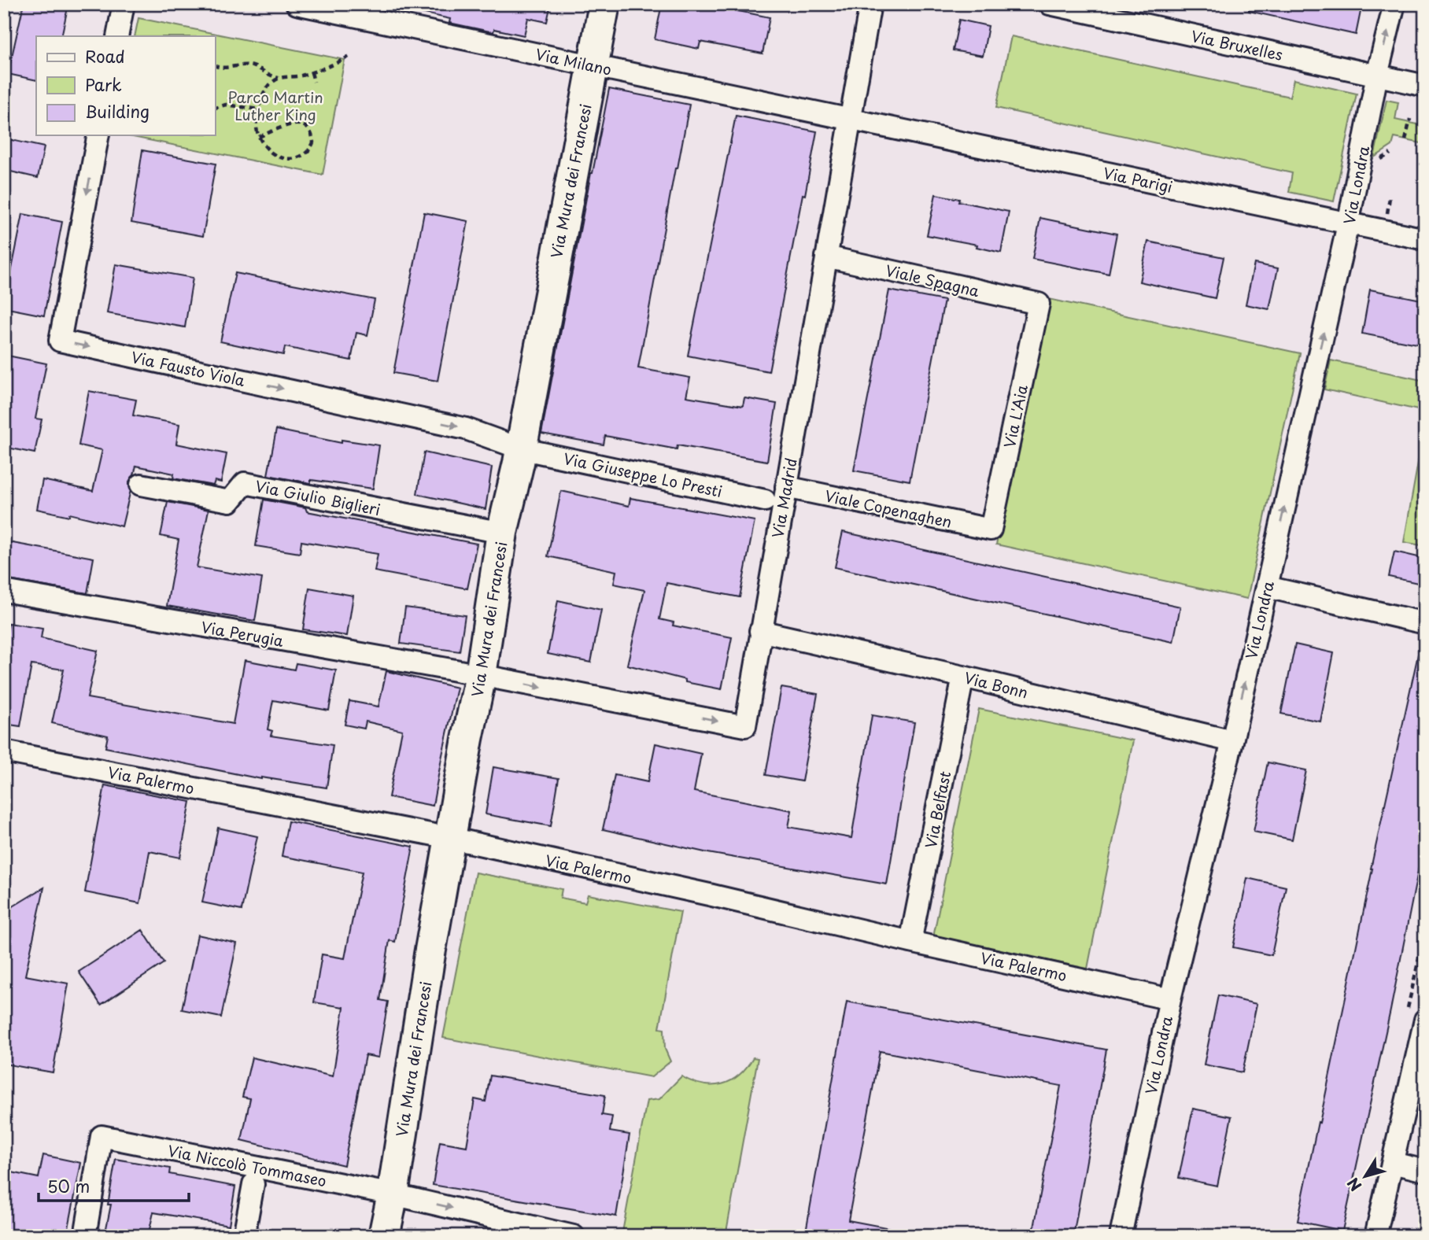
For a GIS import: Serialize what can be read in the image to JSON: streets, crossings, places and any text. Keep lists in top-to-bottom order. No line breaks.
{"streets":{"street":["Via Bruxelles","Via Milano","Via Parigi","Via Mura dei Francesi","Via Londra","Viale Spagna","Via Fausto Viola","Via L'Aia","Via Giuseppe Lo Presti","Via Giulio Biglieri","Via Madrid","Viale Copenaghen","Via Perugia","Via Bonn","Via Palermo","Via Belfast","Via Niccolò Tommaseo"]},"crossings":[["Via Bruxelles","Via Londra"],["Via Milano","Via Parigi"],["Via Milano","Via Mura dei Francesi"],["Via Milano","Via Madrid"],["Via Parigi","Via Londra"],["Via Parigi","Via Madrid"],["Via Mura dei Francesi","Via Fausto Viola"],["Via Mura dei Francesi","Via Giuseppe Lo Presti"],["Via Mura dei Francesi","Via Giulio Biglieri"],["Via Mura dei Francesi","Via Madrid"],["Via Mura dei Francesi","Via Perugia"],["Via Mura dei Francesi","Via Palermo"],["Via Mura dei Francesi","Via Niccolò Tommaseo"],["Via Londra","Via Bonn"],["Via Londra","Via Palermo"],["Viale Spagna","Via L'Aia"],["Viale Spagna","Via Madrid"],["Via Fausto Viola","Via Giuseppe Lo Presti"],["Via L'Aia","Viale Copenaghen"],["Via Madrid","Viale Copenaghen"],["Via Madrid","Via Perugia"],["Via Madrid","Via Bonn"],["Via Bonn","Via Belfast"],["Via Palermo","Via Belfast"]],"one_way":["Via Londra"],"parks":["Parco Martin Luther King"],"legend":["Road","Park","Building"],"scale_bar":"50 m","north":"bottom left"}
